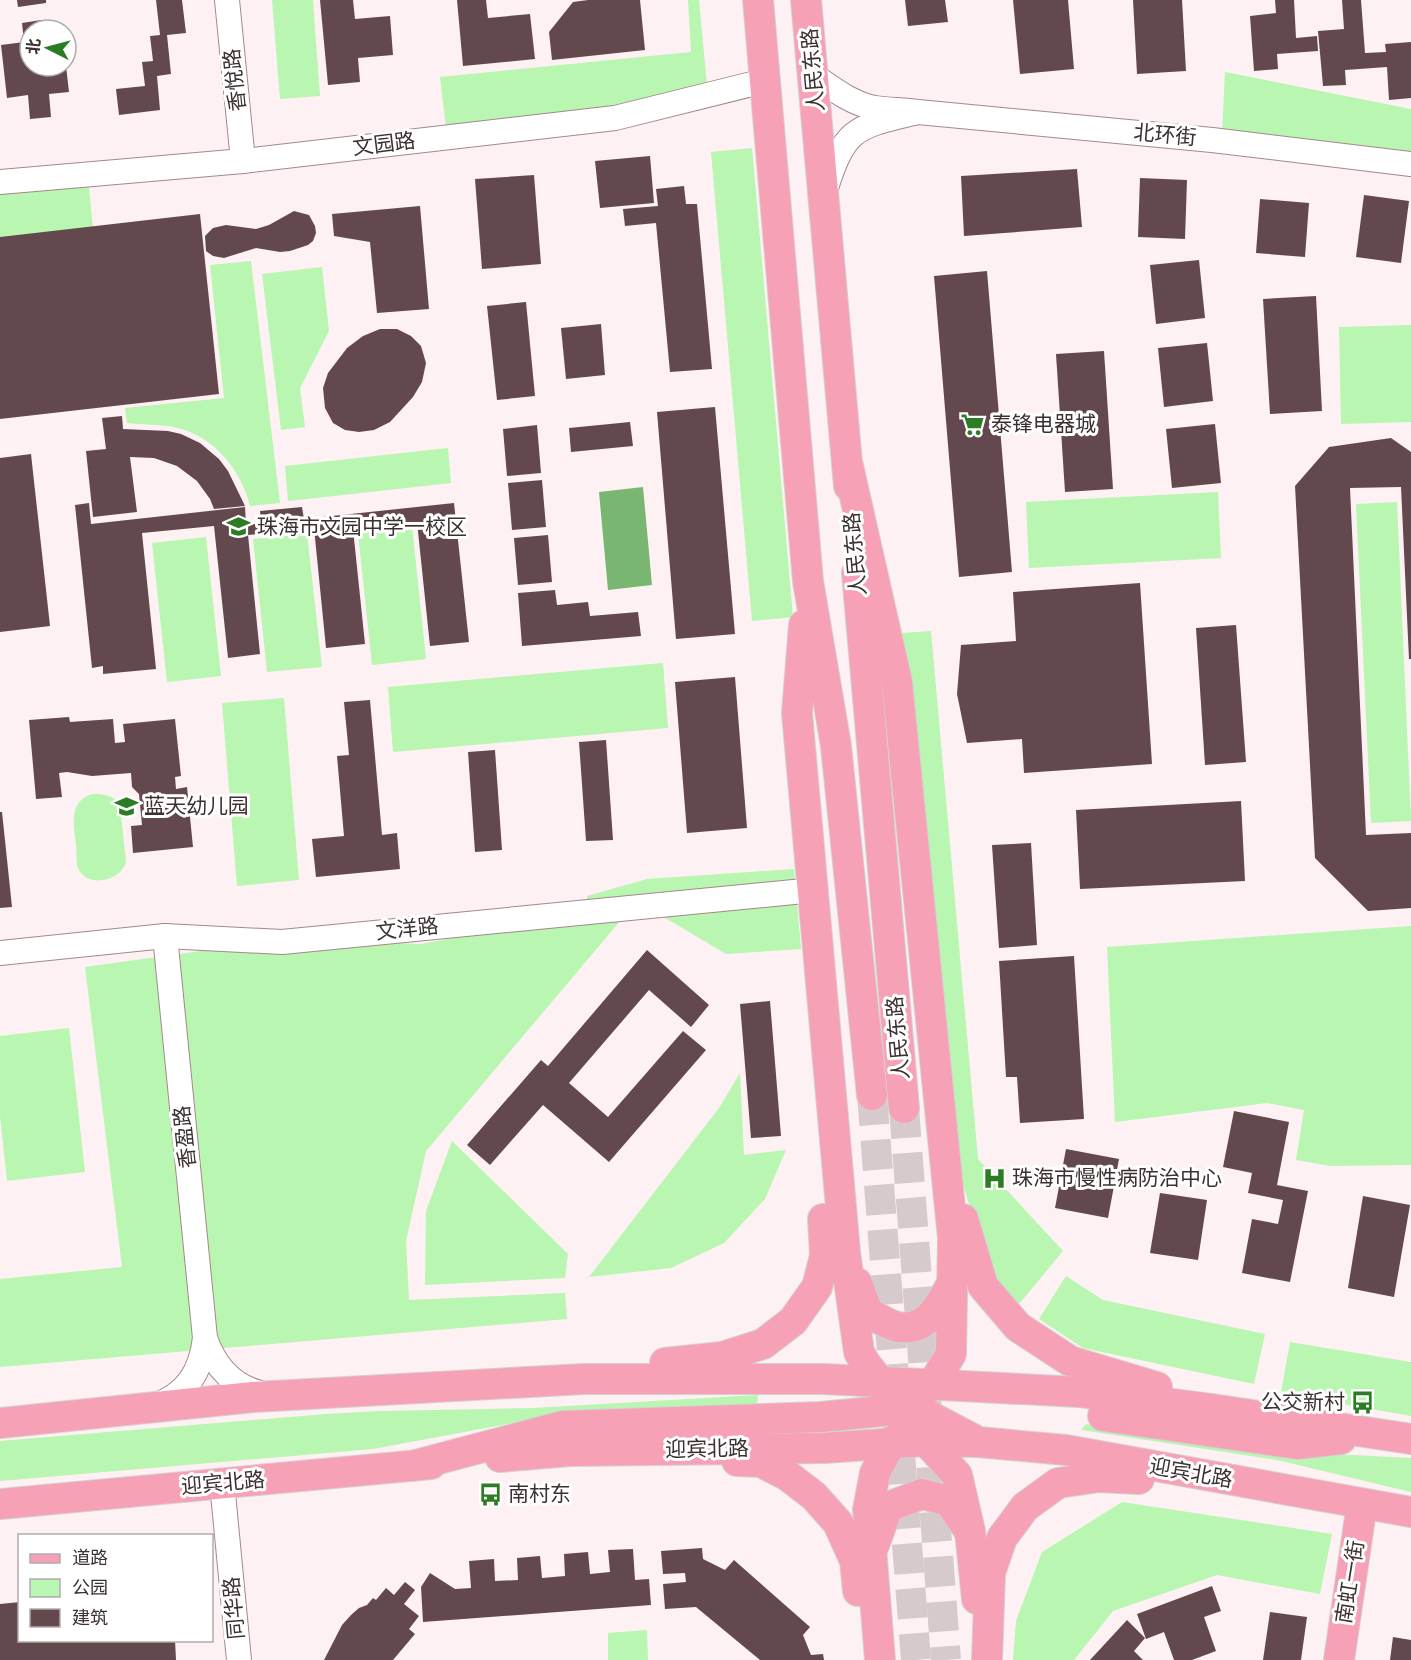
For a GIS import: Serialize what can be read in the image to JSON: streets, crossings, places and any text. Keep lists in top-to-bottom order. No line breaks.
{"streets":{"main road":["人民东路","迎宾北路","南虹一街"],"street":["香悅路","北环街","文园路","文洋路","香盈路","同华路"]},"crossings":[["人民东路","北环街"],["人民东路","文园路"],["香悅路","文园路"],["文洋路","香盈路"],["迎宾北路","南虹一街"],["迎宾北路","同华路"]],"places":{"supermarket":["泰锋电器城"],"school or university":["珠海市文园中学一校区","蓝天幼儿园"],"hospital":["珠海市慢性病防治中心"],"bus stop":["公交新村","南村东"]},"legend":["道路","公园","建筑"],"north":"left"}
